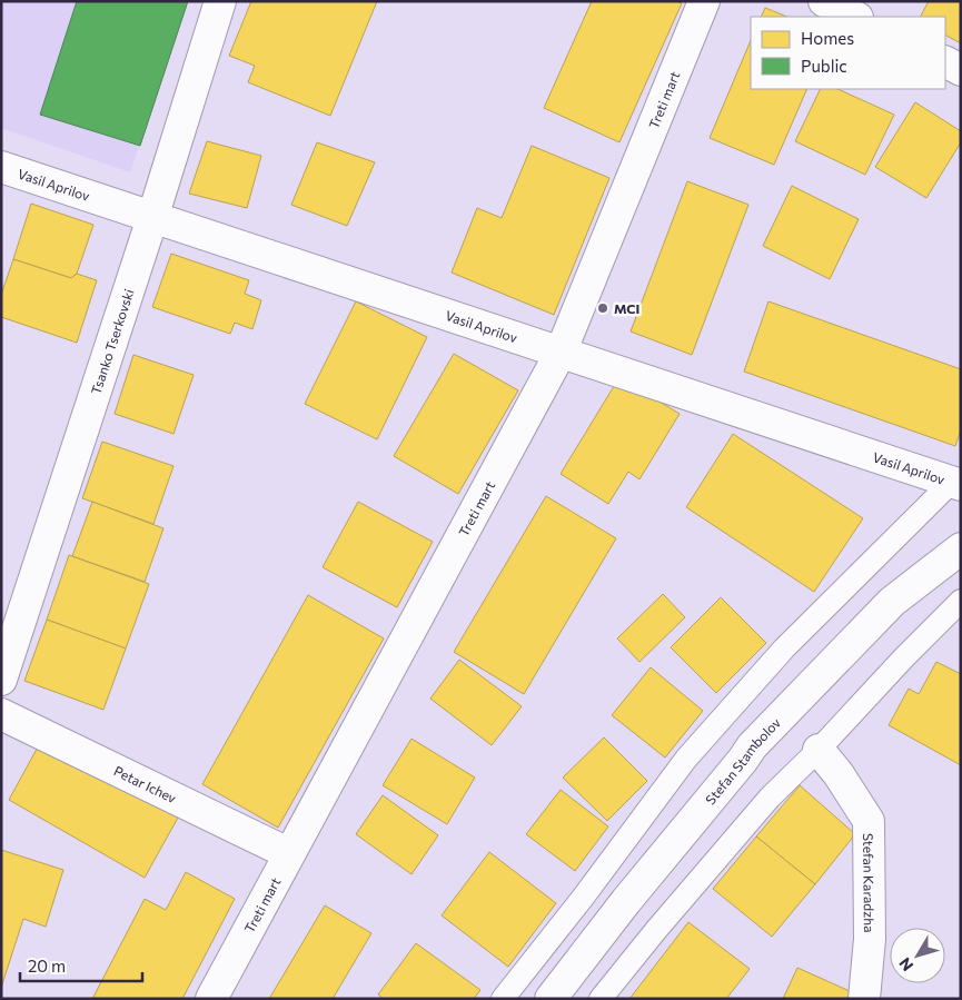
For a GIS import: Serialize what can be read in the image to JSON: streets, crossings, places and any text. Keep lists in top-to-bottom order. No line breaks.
{"streets":{"street":["Treti mart","Vasil Aprilov","Tsanko Tserkovski","Stefan Stambolov","Petar Ichev","Stefan Karadzha"]},"crossings":[["Treti mart","Vasil Aprilov"],["Treti mart","Petar Ichev"],["Vasil Aprilov","Tsanko Tserkovski"]],"places":["MCI"],"legend":["Homes","Public"],"scale_bar":"20 m","north":"bottom left"}
